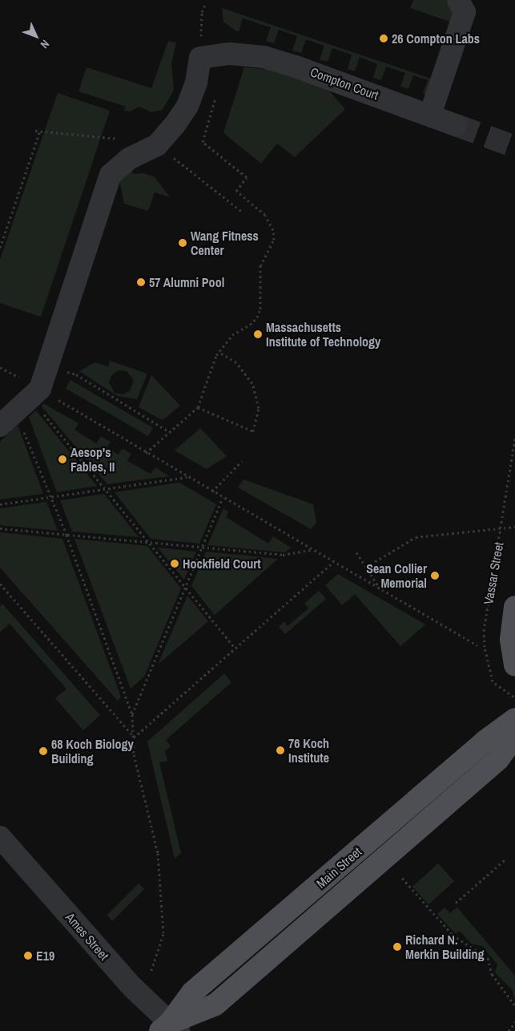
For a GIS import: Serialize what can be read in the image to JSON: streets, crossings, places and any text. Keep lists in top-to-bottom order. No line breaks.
{"streets":{"main road":["Vassar Street","Main Street"],"street":["Compton Court","Ames Street"]},"crossings":[["Main Street","Ames Street"]],"places":["26 Compton Labs","Wang Fitness Center","57 Alumni Pool","Massachusetts Institute of Technology","Aesop's Fables, II","Hockfield Court","Sean Collier Memorial","76 Koch Institute","68 Koch Biology Building","Richard N. Merkin Building","E19"],"north":"bottom right"}
